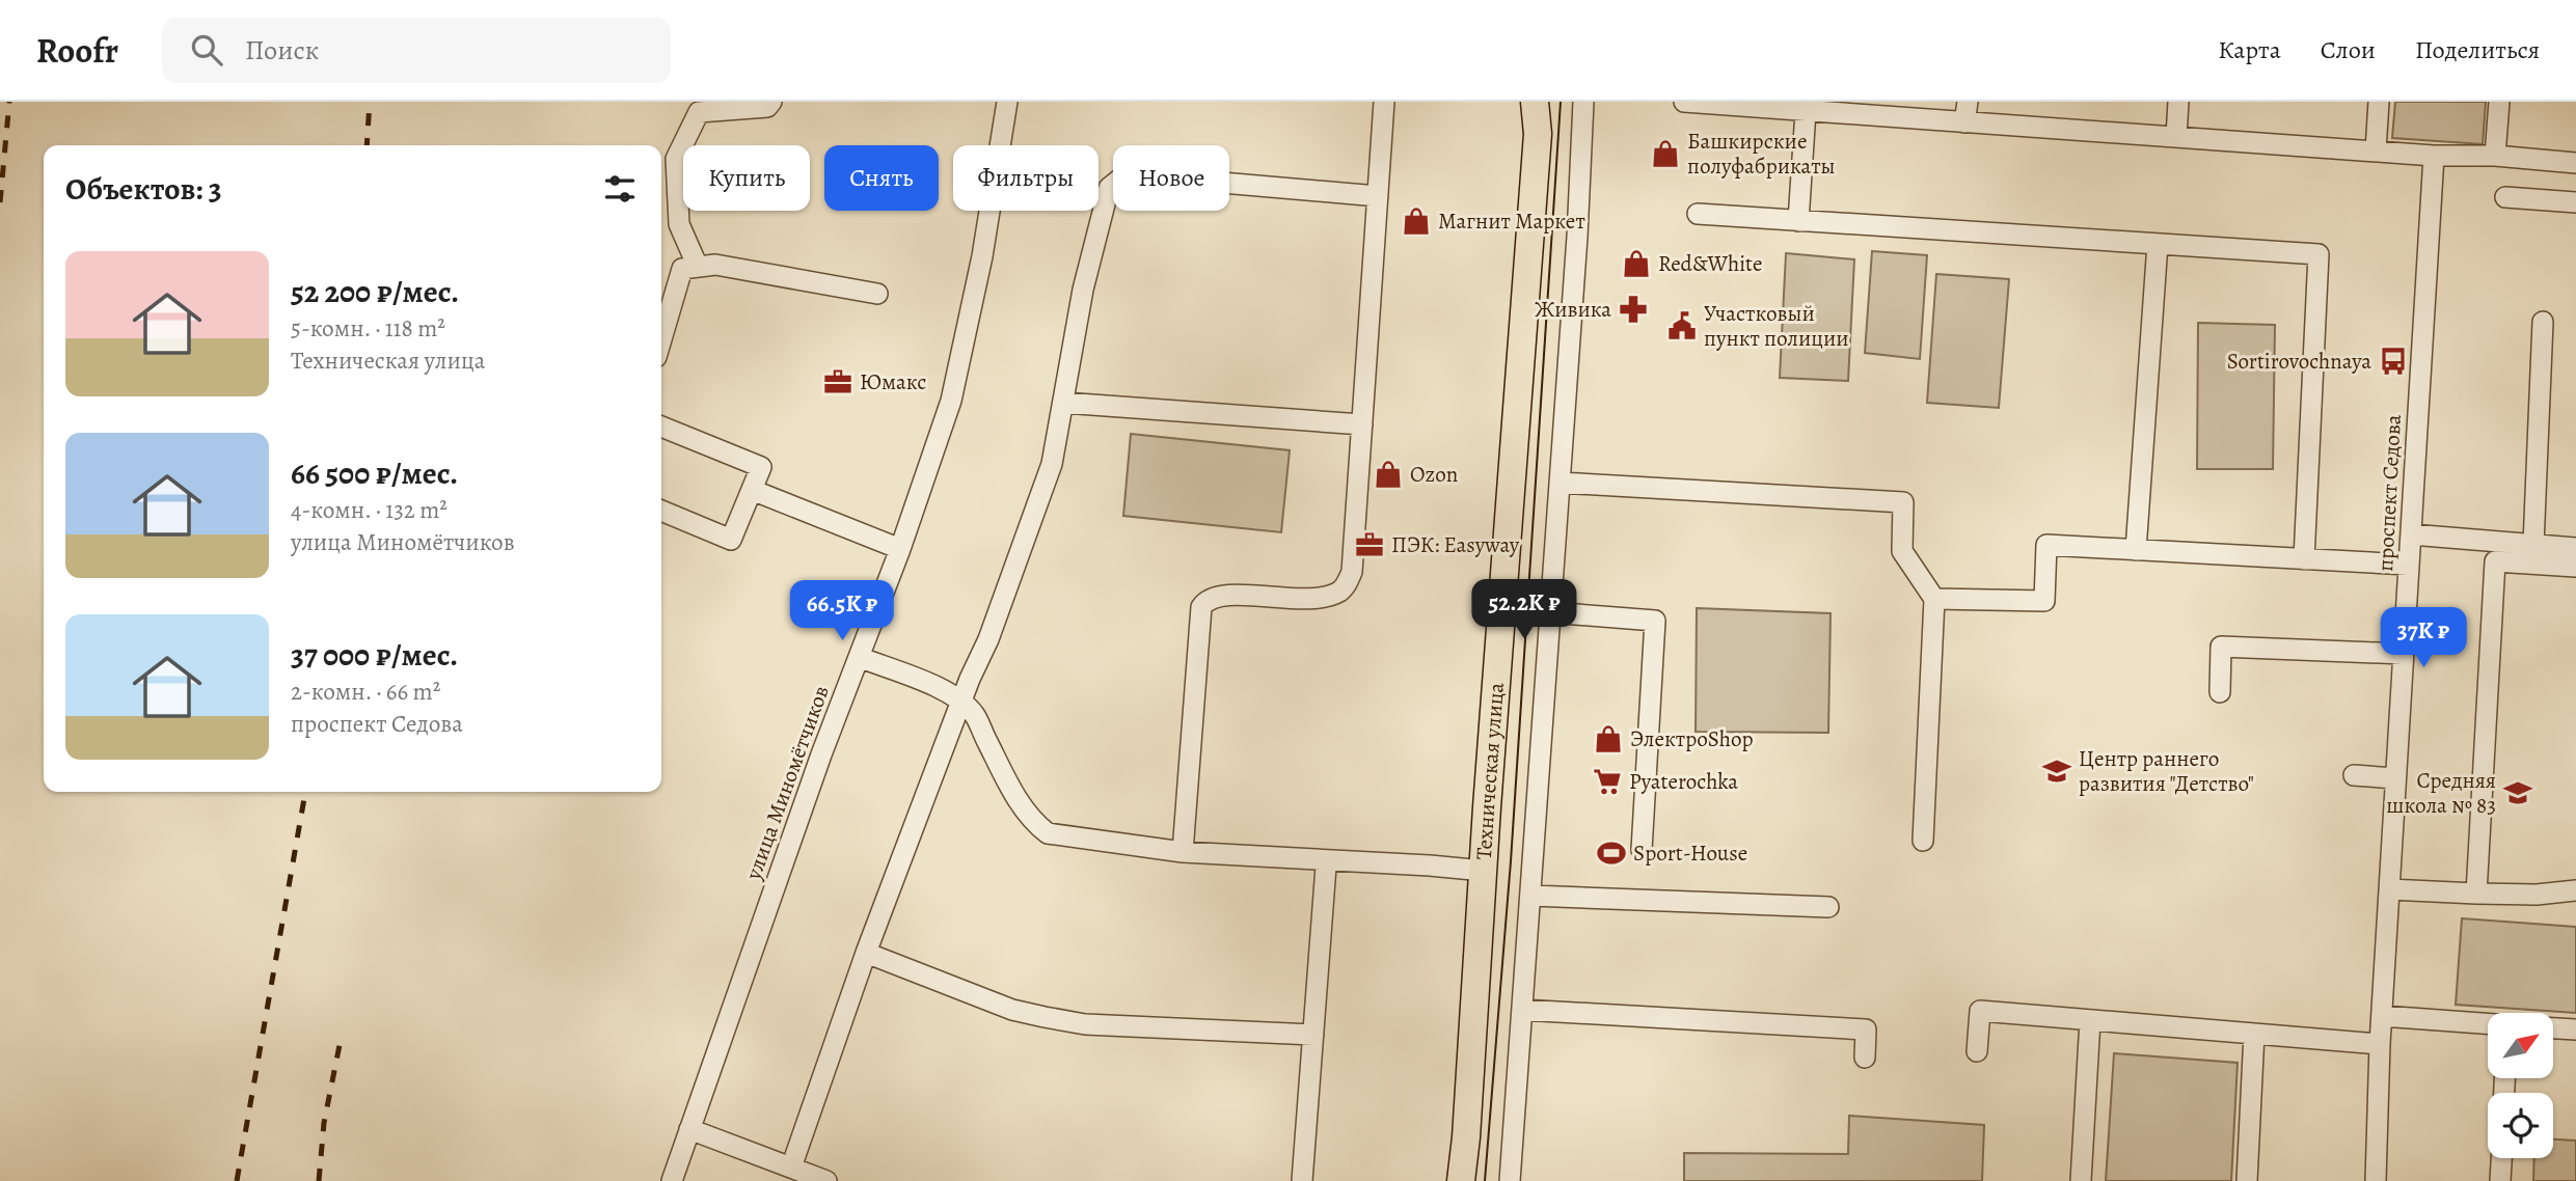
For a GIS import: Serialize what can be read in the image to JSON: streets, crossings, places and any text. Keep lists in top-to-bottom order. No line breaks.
{"streets":{"main road":["Техническая улица"],"street":["проспект Седова","улица Миномётчиков"]},"places":{"shop":["Башкирские полуфабрикаты","Магнит Маркет","Red&White","Ozon","ЭлектроShop"],"pharmacy":["Живика"],"public building":["Участковый пункт полиции"],"bus stop":["Sortirovochnaya"],"office":["Юмакс","ПЭК: Easyway"],"school or university":["Центр раннего развития \"Детство\"","Средняя школа № 83"],"supermarket":["Pyaterochka"],"sports":["Sport-House"]},"north":"top right","page":{"header":"Roofr","search":"Поиск","nav":["Карта","Слои","Поделиться"],"chip":["Купить","Снять","Фильтры","Новое"],"heading":"Объектов: 3","list":[{"name":"52 200 ₽/мес.","note":"5-комн. · 118 m² · Техническая улица"},{"name":"66 500 ₽/мес.","note":"4-комн. · 132 m² · улица Миномётчиков"},{"name":"37 000 ₽/мес.","note":"2-комн. · 66 m² · проспект Седова"}],"price":["52.2K ₽","66.5K ₽","37K ₽"]}}
